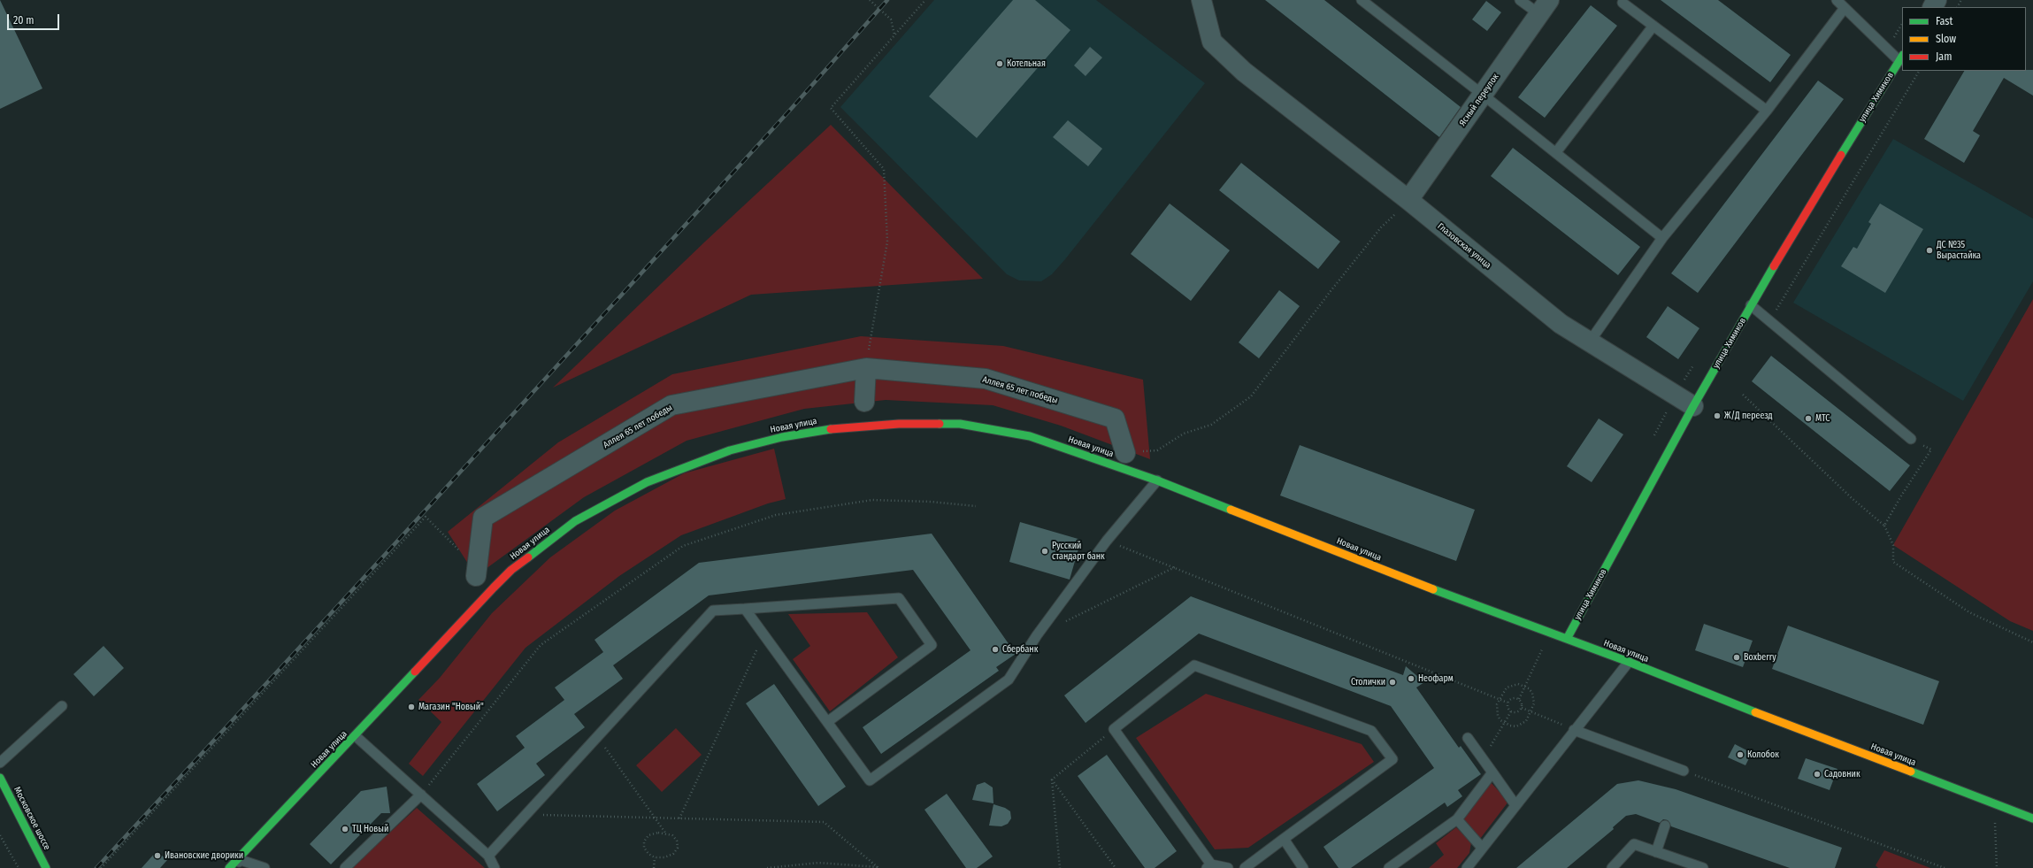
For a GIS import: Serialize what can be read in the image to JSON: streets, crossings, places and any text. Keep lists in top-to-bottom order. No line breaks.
{"streets":{"street":["улица Химиков","Ясный переулок","Глазовская улица","Аллея 65 лет победы","Новая улица","Московское шоссе"]},"crossings":[["улица Химиков","Глазовская улица"],["улица Химиков","Новая улица"],["Ясный переулок","Глазовская улица"]],"places":["Котельная","ДС №35 Вырастайка","Ж/Д переезд","МТС","Русский стандарт банк","Сбербанк","Boxberry","Неофарм","Столички","Магазин \"Новый\"","Колобок","Садовник","ТЦ Новый","Ивановские дворики"],"legend":["Fast","Slow","Jam"],"scale_bar":"20 m"}
